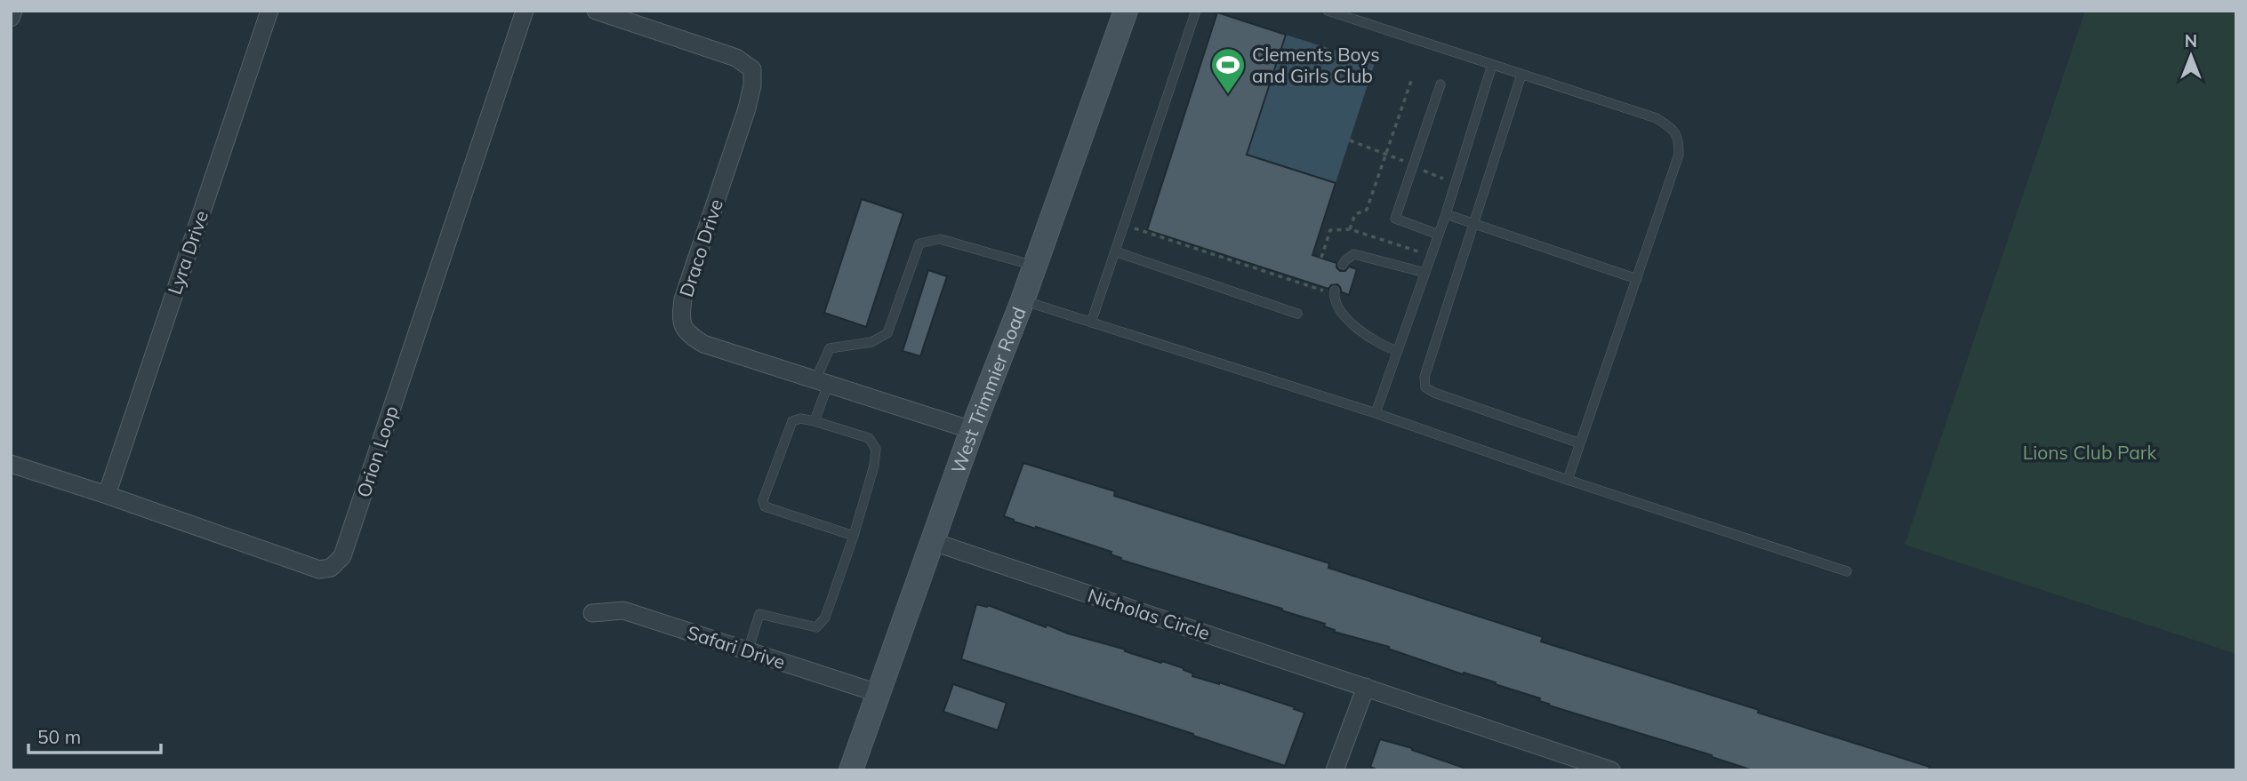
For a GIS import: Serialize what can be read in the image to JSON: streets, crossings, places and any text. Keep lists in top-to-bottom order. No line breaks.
{"streets":{"main road":["West Trimmier Road"],"street":["Draco Drive","Lyra Drive","Orion Loop","Nicholas Circle","Safari Drive"]},"crossings":[["Draco Drive","West Trimmier Road"],["Lyra Drive","Orion Loop"],["West Trimmier Road","Nicholas Circle"],["West Trimmier Road","Safari Drive"]],"parks":["Lions Club Park"],"places":{"sports":["Clements Boys and Girls Club"]},"scale_bar":"50 m","north":"top"}
